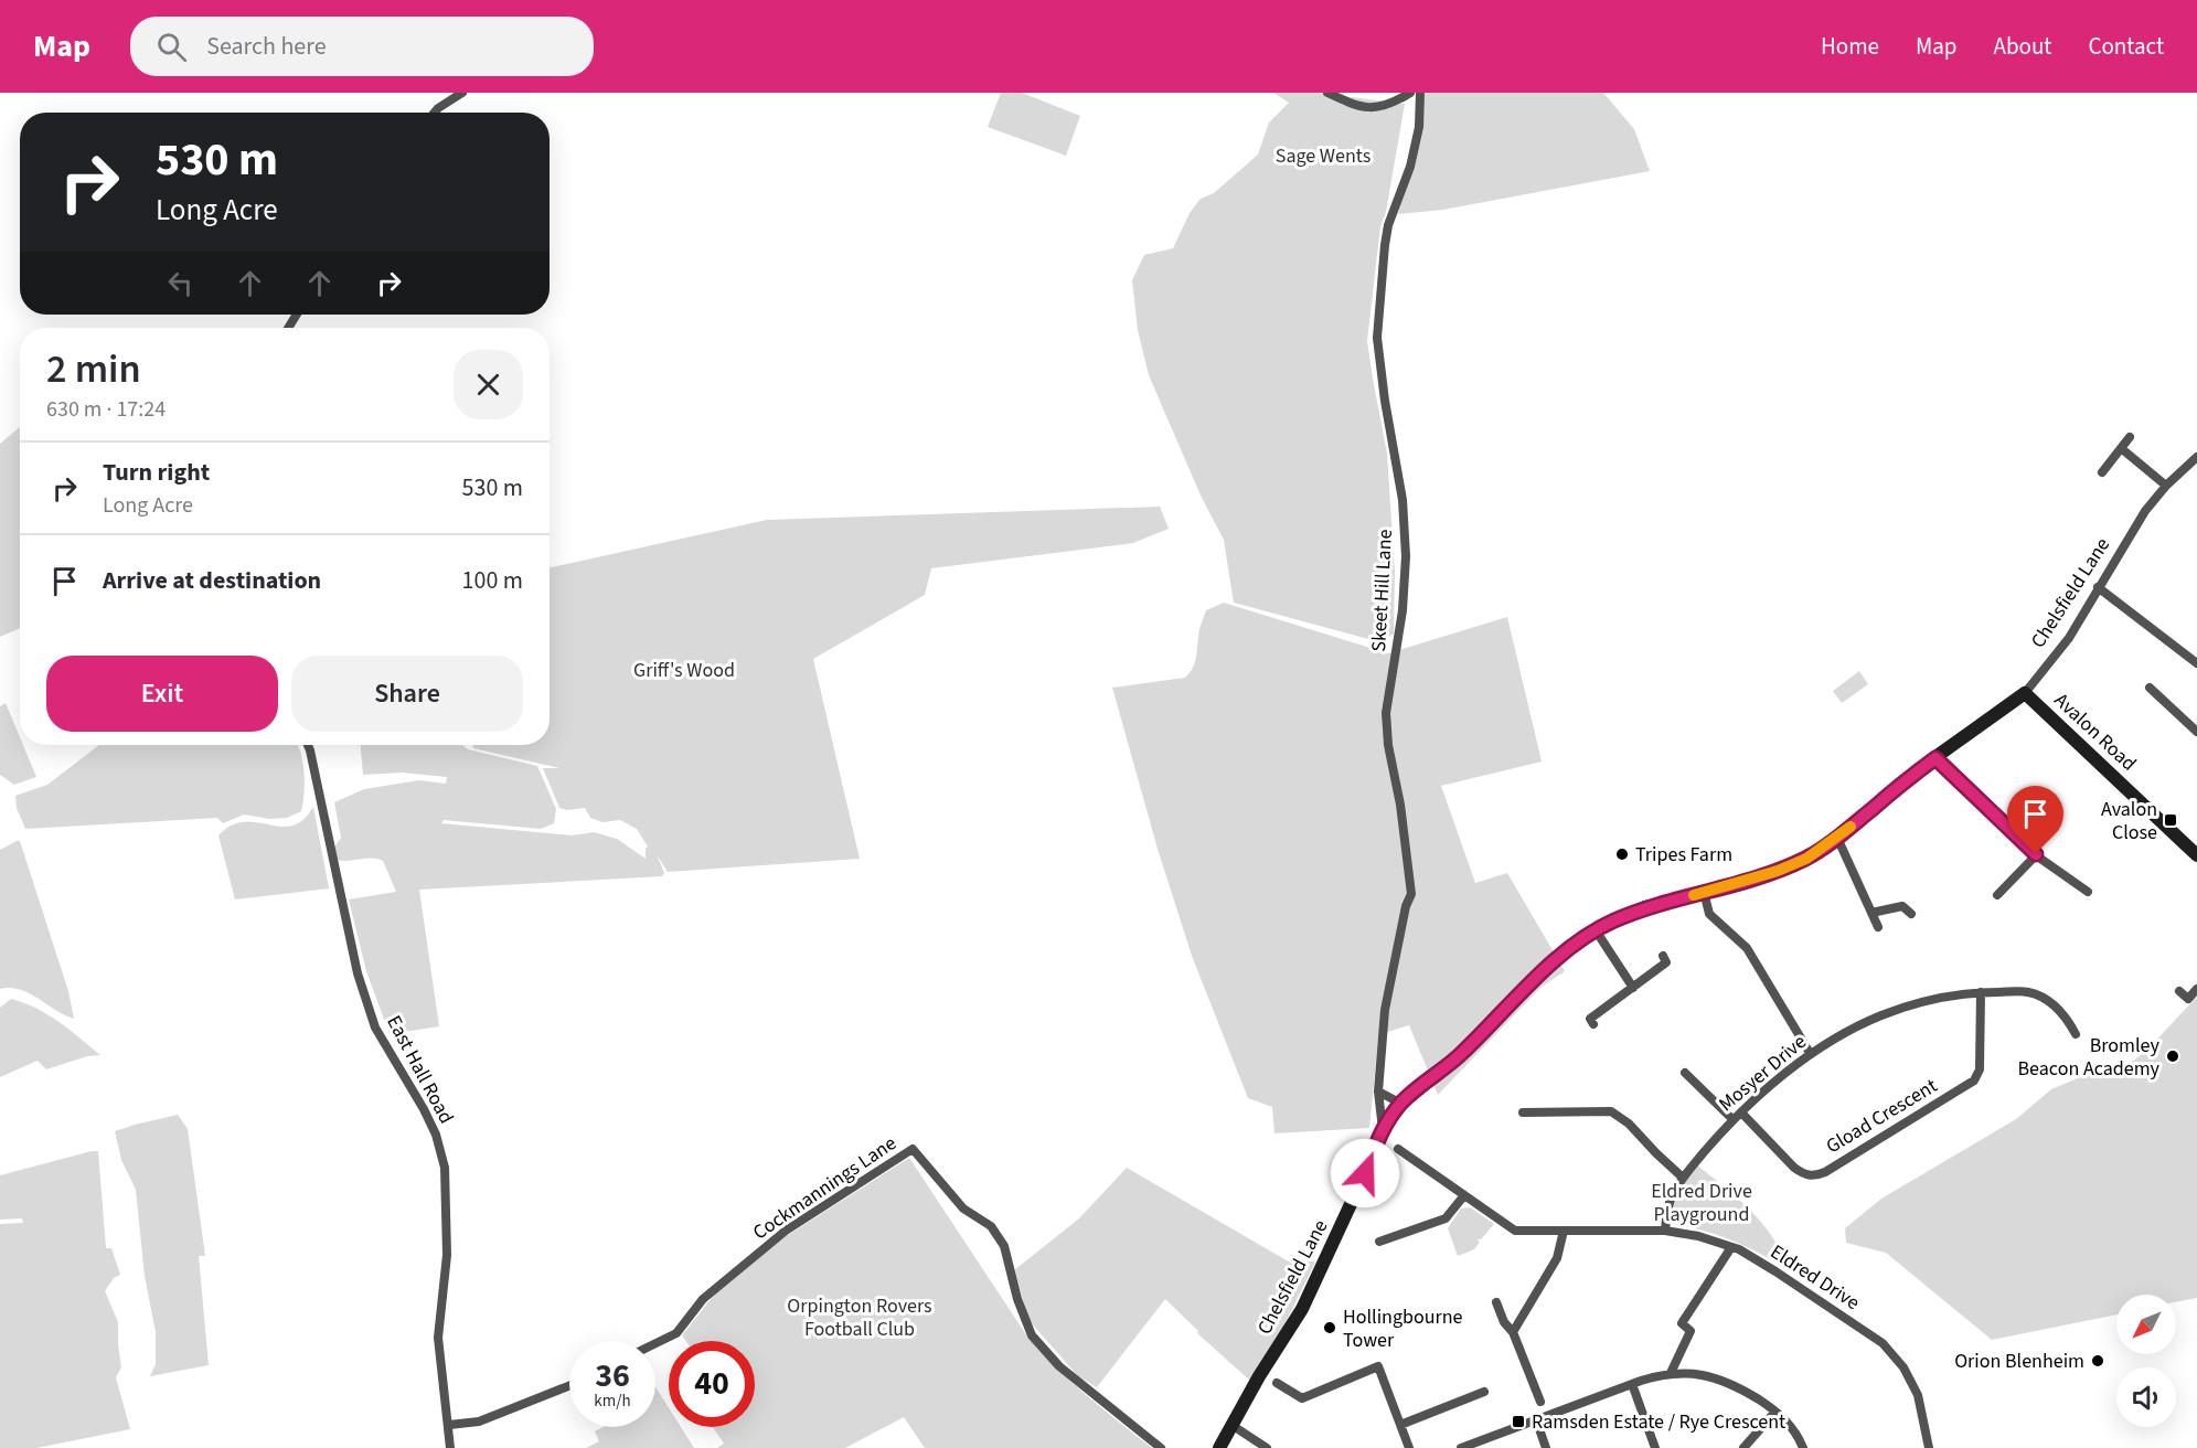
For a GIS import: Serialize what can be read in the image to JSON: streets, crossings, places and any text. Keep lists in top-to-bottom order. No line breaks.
{"streets":{"street":["Skeet Hill Lane","Chelsfield Lane","Avalon Road","East Hall Road","Mosyer Drive","Gload Crescent","Cockmannings Lane","Eldred Drive"]},"crossings":[["Skeet Hill Lane","Chelsfield Lane"],["Chelsfield Lane","Avalon Road"],["Mosyer Drive","Gload Crescent"],["Mosyer Drive","Eldred Drive"]],"parks":["Sage Wents","Griff's Wood","Eldred Drive Playground","Orpington Rovers Football Club"],"places":{"transit":["Avalon Close","Ramsden Estate / Rye Crescent"],"other":["Tripes Farm","Bromley Beacon Academy","Hollingbourne Tower","Orion Blenheim"]},"north":"bottom left","page":{"header":"Map","search":"Search here","nav":["Home","Map","About","Contact"],"turn":["530 m","Long Acre"],"heading":["2 min","630 m · 17:24"],"list":[{"name":"Turn right","note":"Long Acre","value":"530 m"},{"name":"Arrive at destination","value":"100 m"}],"buttons":["Exit","Share"],"speed":"36 km/h","limit":"40"}}
